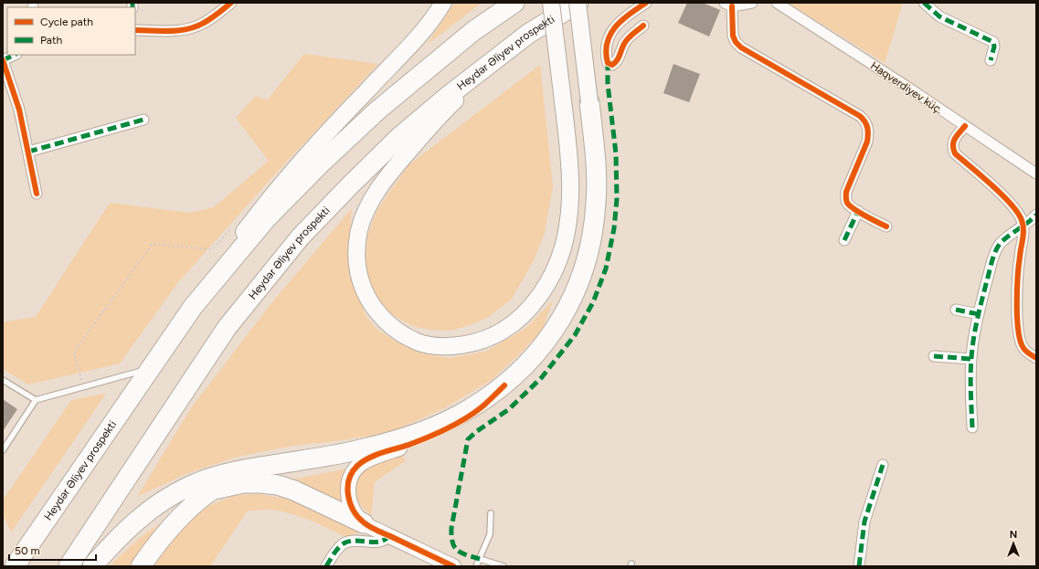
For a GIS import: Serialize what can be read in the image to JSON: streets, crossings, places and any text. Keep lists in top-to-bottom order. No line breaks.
{"streets":{"highway":["Heydər Əliyev prospekti"],"street":["Haqverdiyev küç."]},"legend":["Cycle path","Path"],"scale_bar":"50 m","north":"top"}
